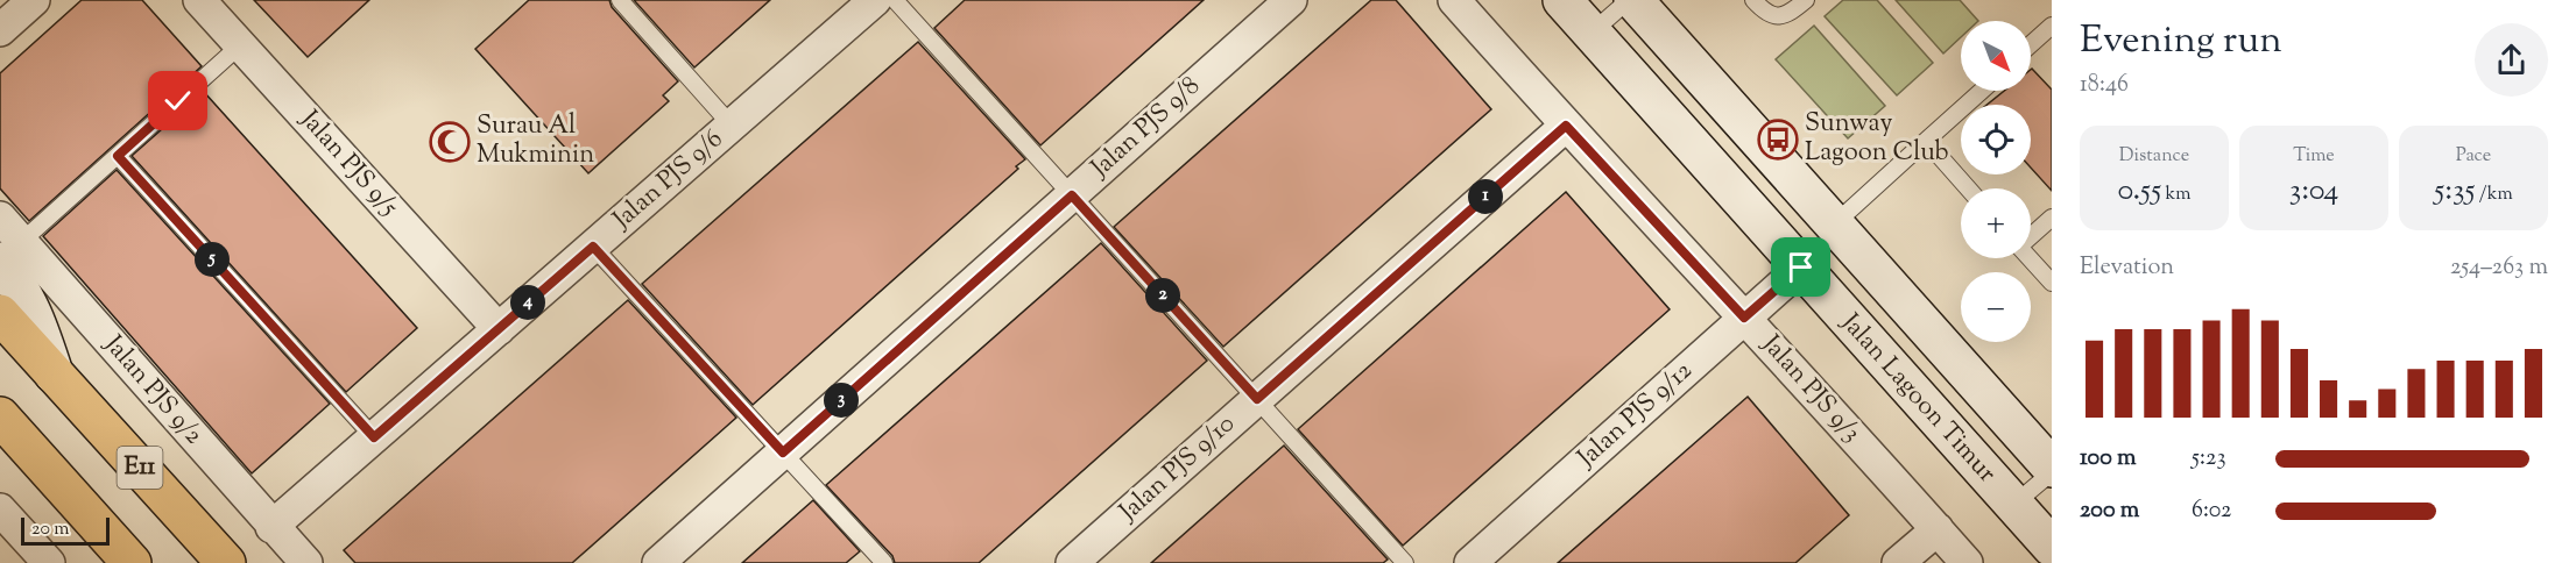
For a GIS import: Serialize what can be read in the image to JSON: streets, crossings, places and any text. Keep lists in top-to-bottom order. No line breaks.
{"streets":{"highway":["E11"],"main road":["Jalan Lagoon Timur"],"street":["Jalan PJS 9/8","Jalan PJS 9/5","Jalan PJS 9/6","Jalan PJS 9/3","Jalan PJS 9/2","Jalan PJS 9/12","Jalan PJS 9/10"]},"crossings":[["Jalan PJS 9/5","Jalan PJS 9/6"],["Jalan PJS 9/6","Jalan PJS 9/2"],["Jalan PJS 9/3","Jalan PJS 9/12"],["Jalan PJS 9/3","Jalan PJS 9/10"],["Jalan Lagoon Timur","Jalan PJS 9/12"]],"places":{"bus stop":["Sunway Lagoon Club"],"mosque":["Surau Al Mukminin"]},"scale_bar":"20 m","north":"bottom right","page":{"heading":["Evening run","18:46"],"map_buttons":["+","−"],"stats":[["Distance","0.55 km"],["Time","3:04"],["Pace","5:35 /km"]],"pins":["1","5","2","4","3"],"chart":["Elevation","254–263 m"],"list":[{"name":"100 m","note":"5:23"},{"name":"200 m","note":"6:02"}],"scale":"20 m"}}
